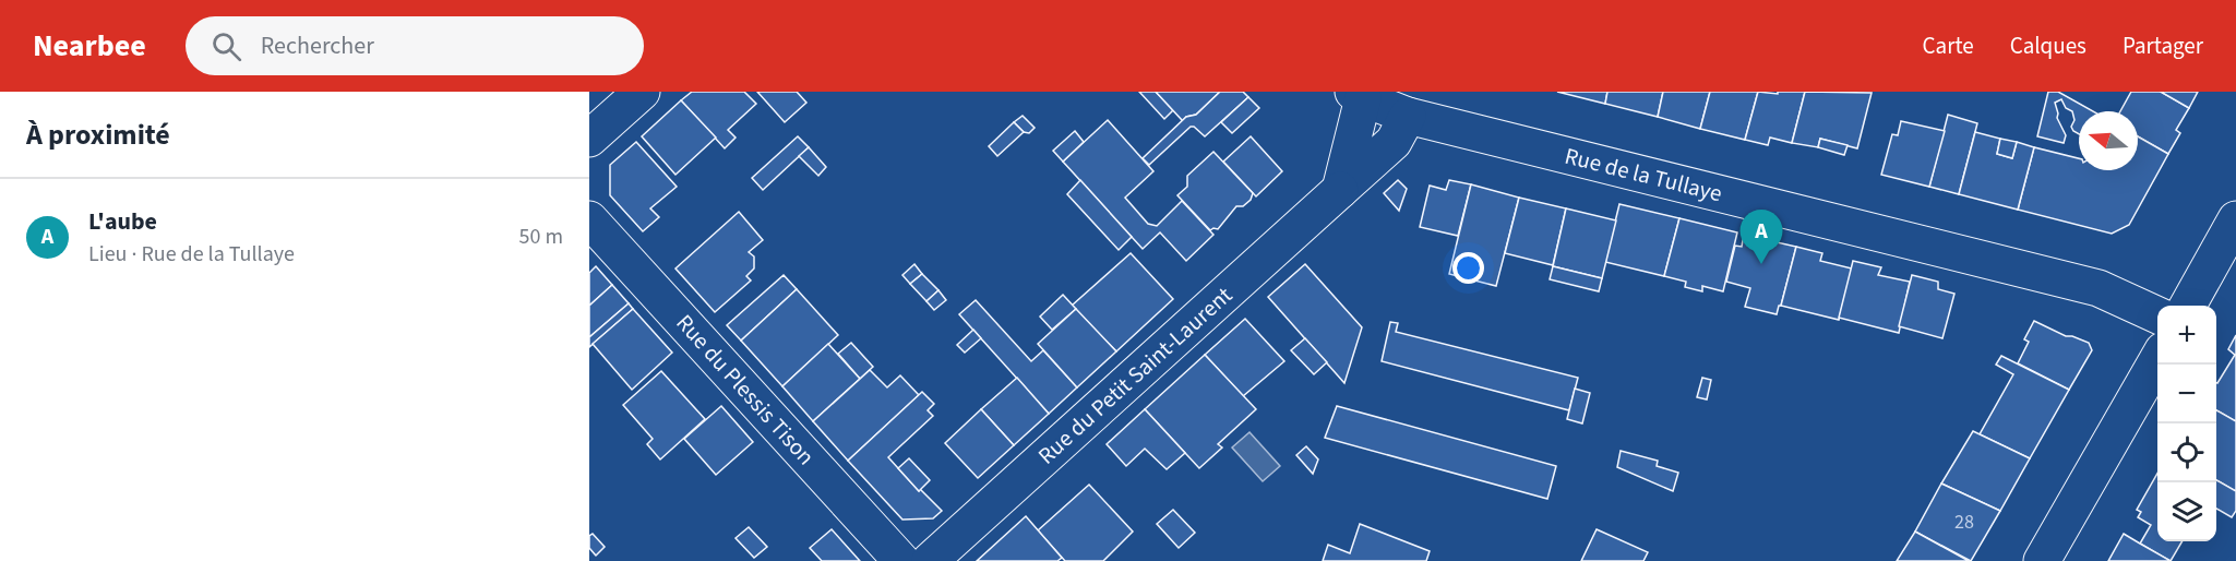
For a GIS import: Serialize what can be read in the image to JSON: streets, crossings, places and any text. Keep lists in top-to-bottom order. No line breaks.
{"streets":{"street":["Rue de la Tullaye","Rue du Petit Saint-Laurent","Rue du Plessis Tison"]},"crossings":[["Rue de la Tullaye","Rue du Petit Saint-Laurent"]],"house_numbers":["28"],"north":"left","page":{"header":"Nearbee","search":"Rechercher","nav":["Carte","Calques","Partager"],"heading":"À proximité","list":[{"mark":"A","name":"L'aube","note":"Lieu · Rue de la Tullaye","value":"50 m"}],"pins":"A","map_buttons":["+","−"]}}
